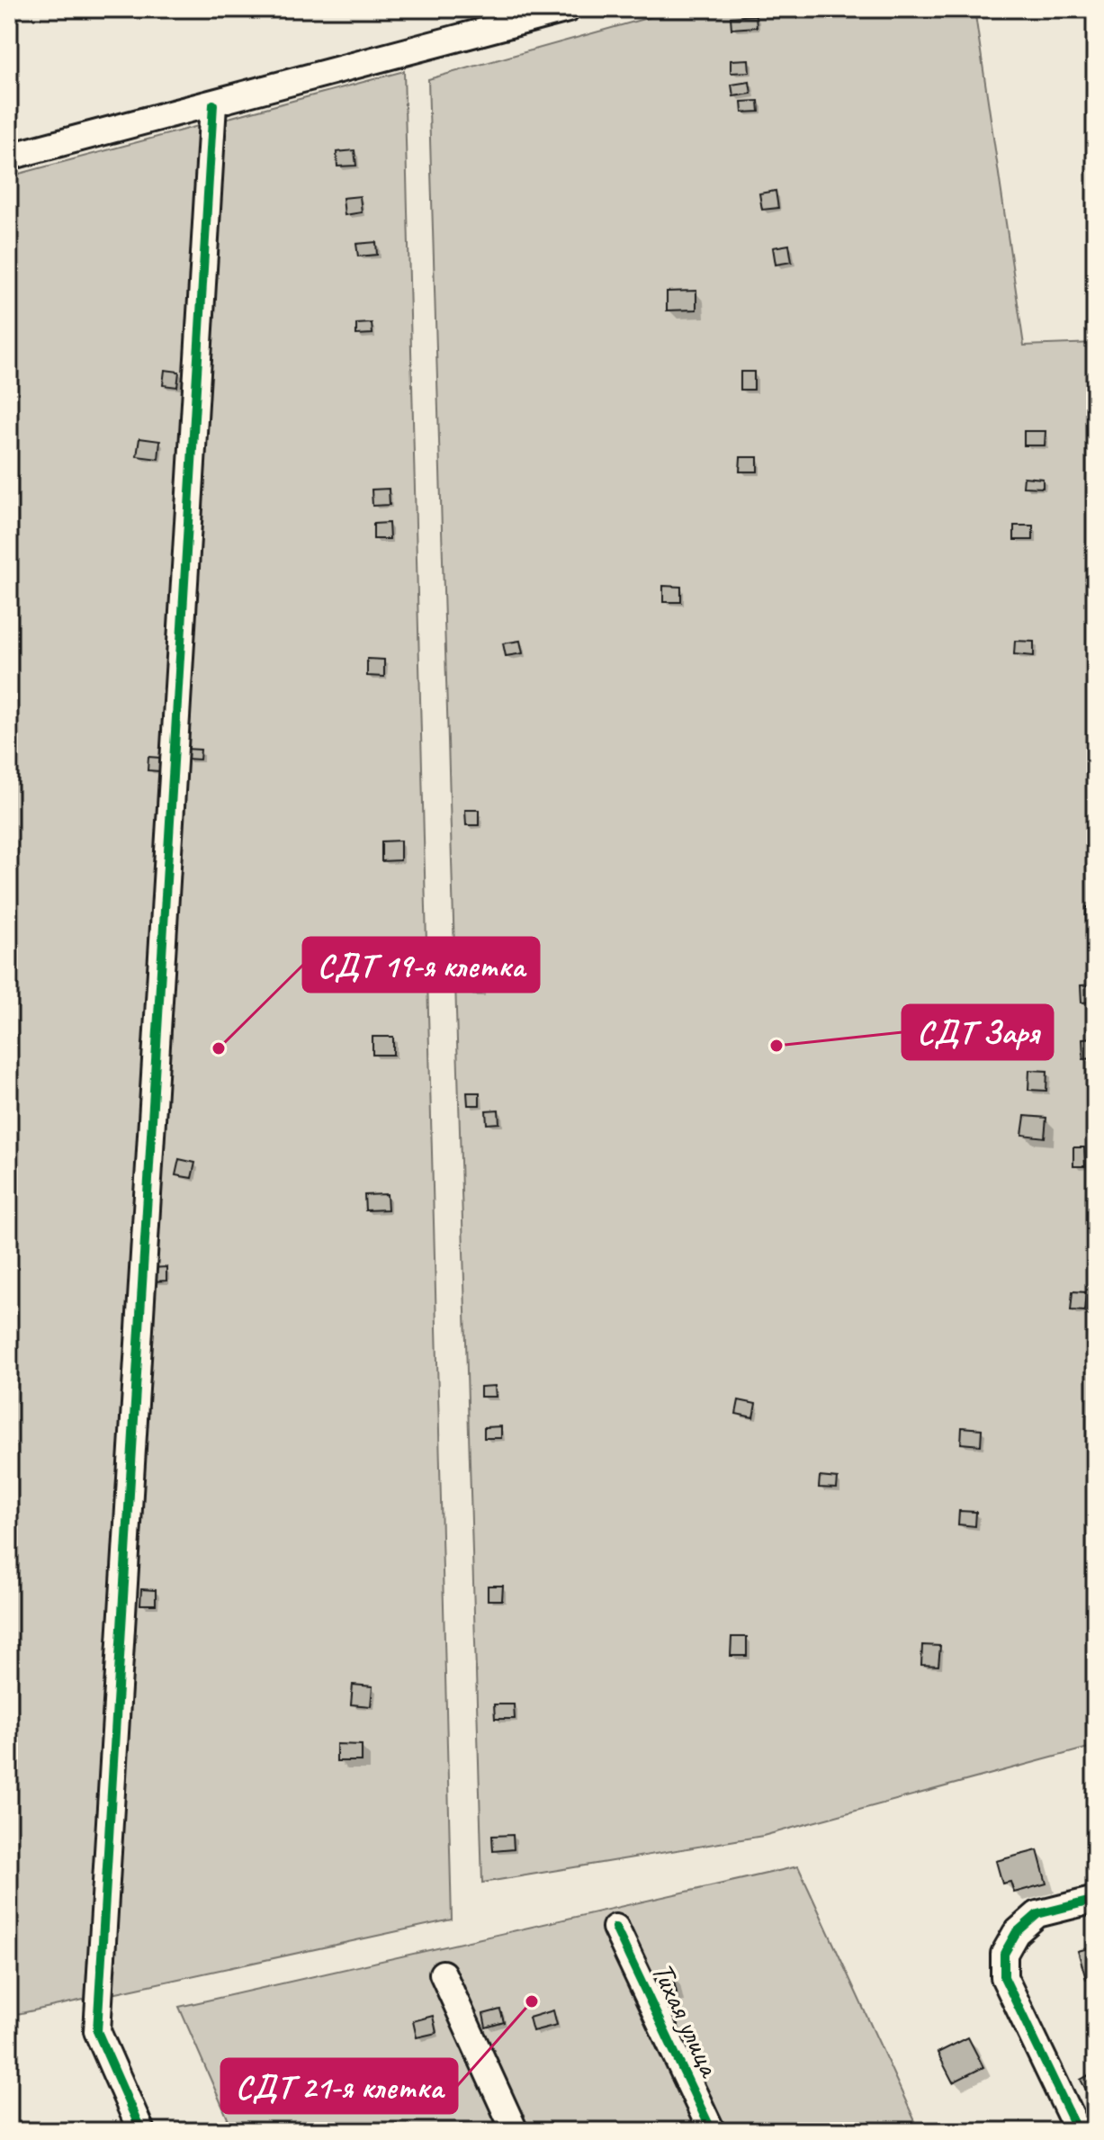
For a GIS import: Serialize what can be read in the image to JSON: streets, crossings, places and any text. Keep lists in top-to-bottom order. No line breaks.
{"streets":{"street":["Тихая улица"]},"places":["СДТ Заря","СДТ 19-я клетка","СДТ 21-я клетка"]}
